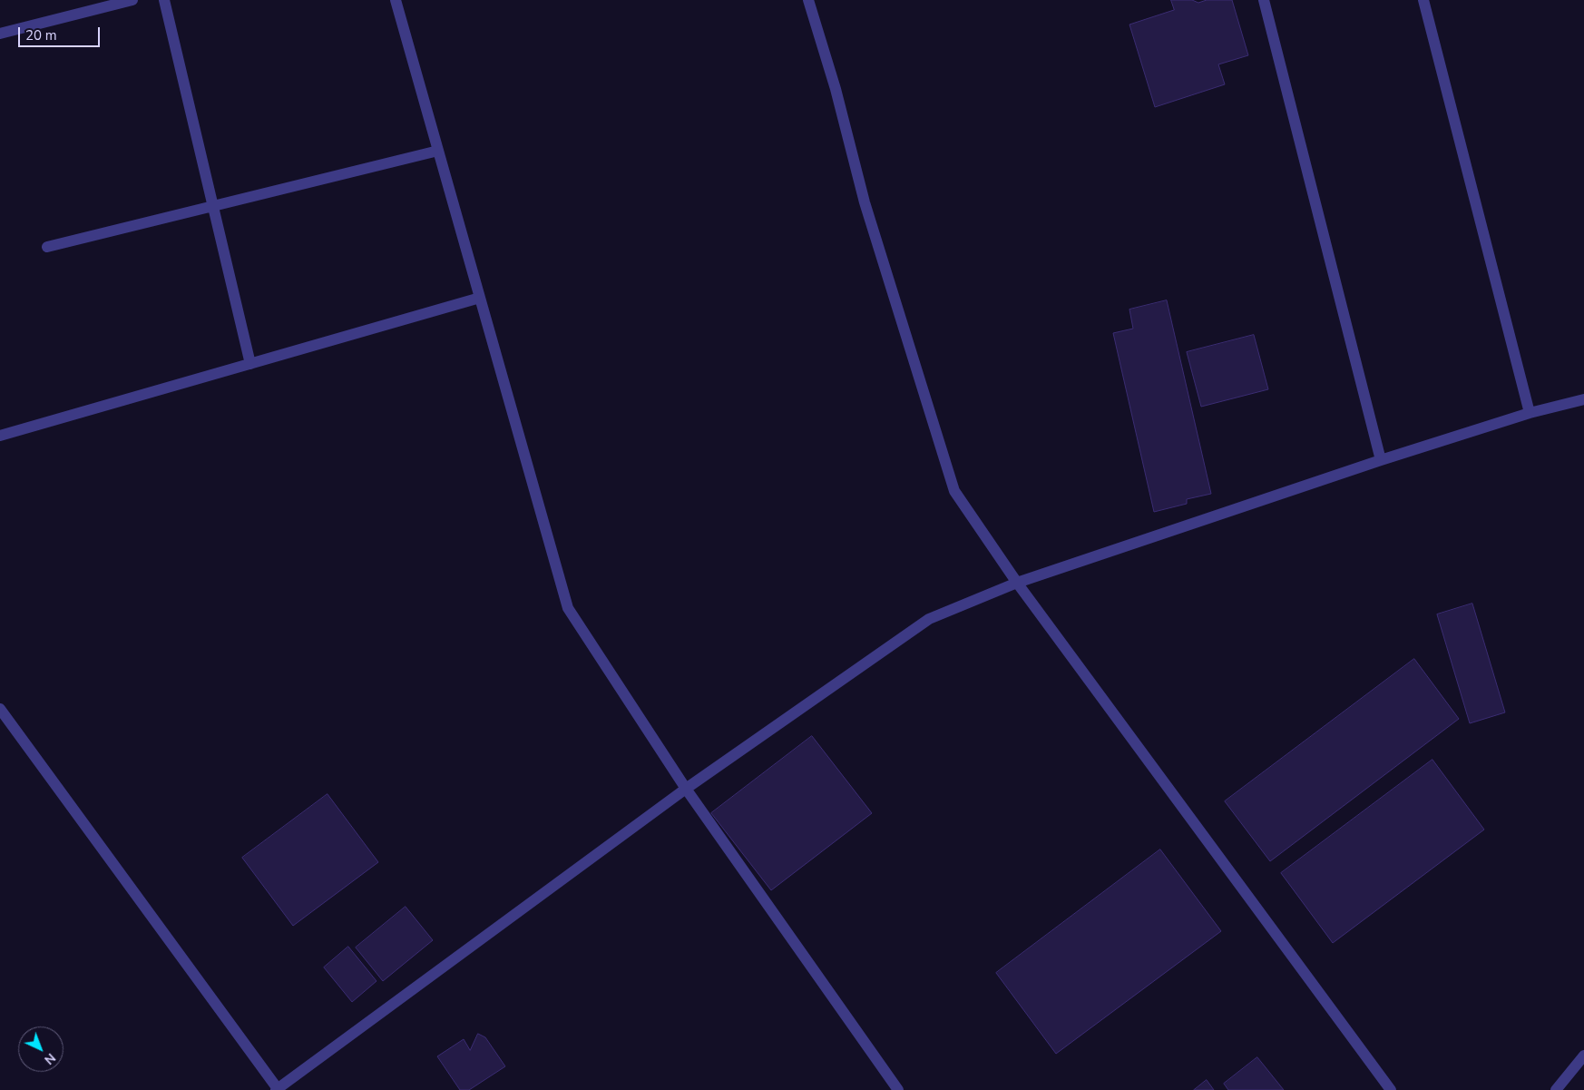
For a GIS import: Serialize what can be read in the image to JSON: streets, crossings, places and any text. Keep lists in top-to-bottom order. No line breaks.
{"scale_bar":"20 m","north":"bottom right"}
